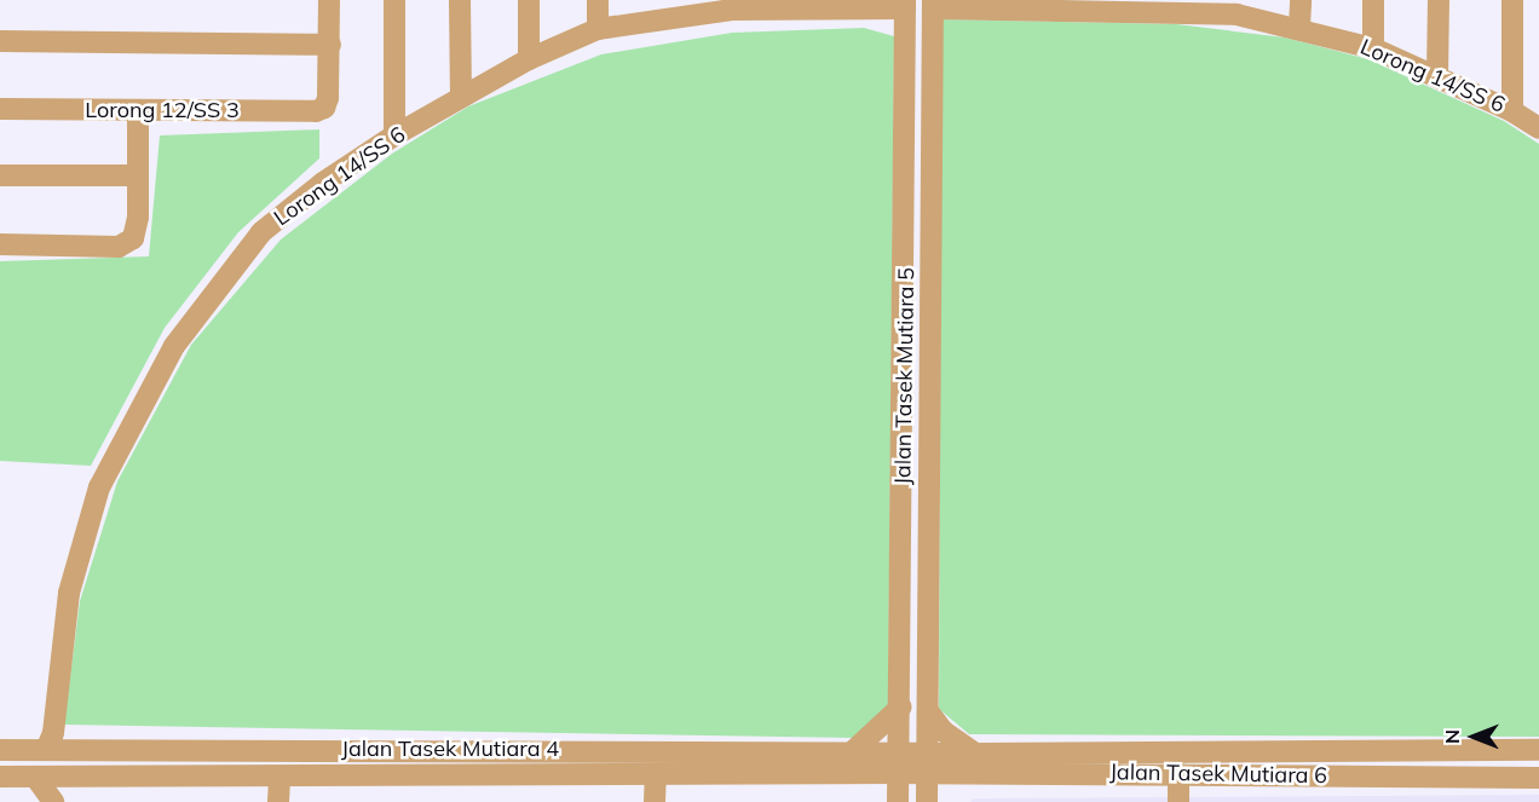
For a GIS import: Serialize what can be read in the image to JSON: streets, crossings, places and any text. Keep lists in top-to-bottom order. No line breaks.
{"streets":{"street":["Lorong 14/SS 6","Lorong 12/SS 3","Jalan Tasek Mutiara 5","Jalan Tasek Mutiara 4","Jalan Tasek Mutiara 6"]},"crossings":[["Lorong 14/SS 6","Jalan Tasek Mutiara 5"],["Lorong 14/SS 6","Jalan Tasek Mutiara 4"],["Jalan Tasek Mutiara 5","Jalan Tasek Mutiara 4"],["Jalan Tasek Mutiara 5","Jalan Tasek Mutiara 6"],["Jalan Tasek Mutiara 4","Jalan Tasek Mutiara 6"]],"north":"left"}
